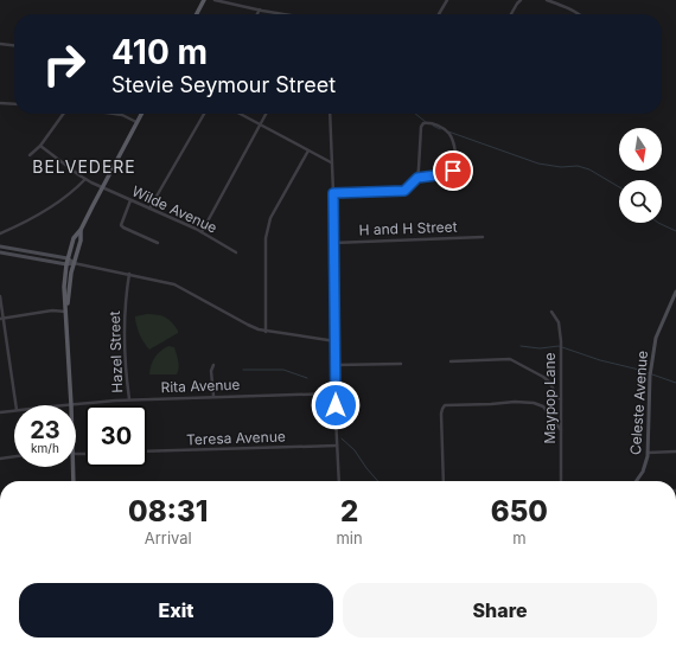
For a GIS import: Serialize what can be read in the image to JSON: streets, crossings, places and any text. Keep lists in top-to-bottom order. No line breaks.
{"streets":{"street":["Wilde Avenue","H and H Street","Hazel Street","Rita Avenue","Maypop Lane","Celeste Avenue","Teresa Avenue"]},"crossings":[["Hazel Street","Rita Avenue"]],"districts":["BELVEDERE"],"north":"bottom","page":{"turn":["410 m","Stevie Seymour Street"],"speed":"23 km/h","limit":"30","eta":["08:31","Arrival","2","min","650","m"],"buttons":["Exit","Share"]}}
